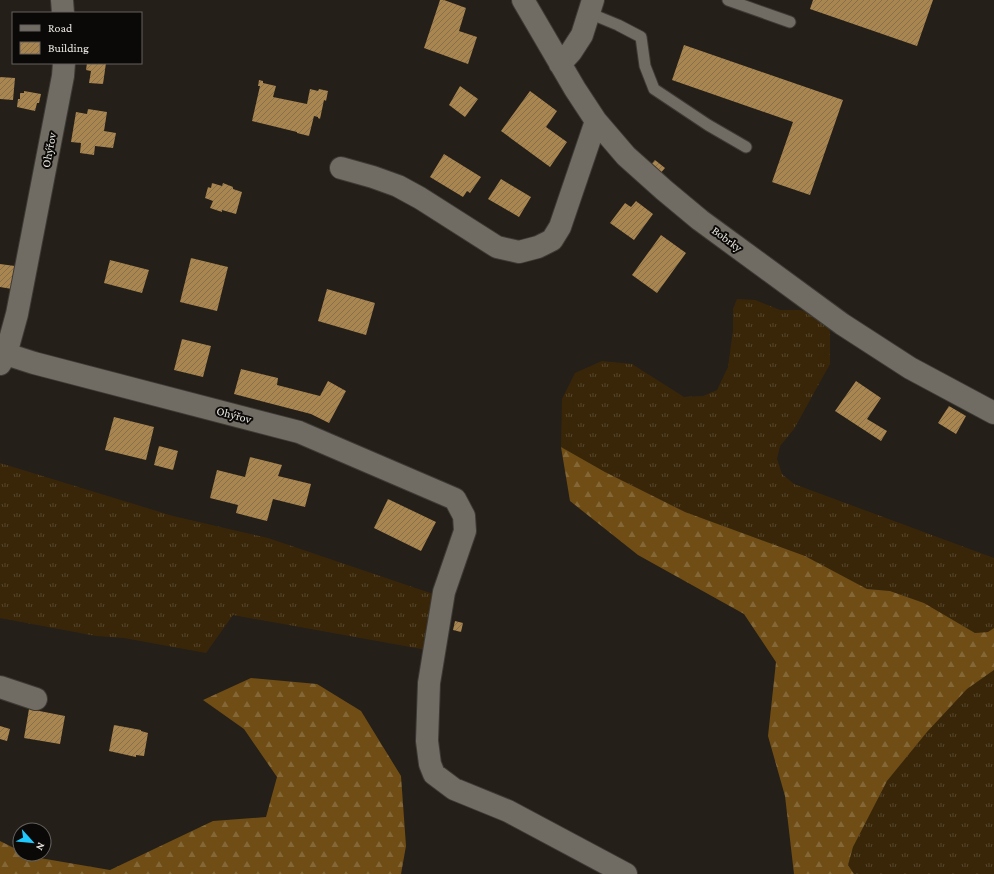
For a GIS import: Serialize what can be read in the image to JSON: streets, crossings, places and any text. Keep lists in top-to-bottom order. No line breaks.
{"streets":{"street":["Ohýřov","Bobrky"]},"legend":["Road","Building"],"north":"bottom right"}
